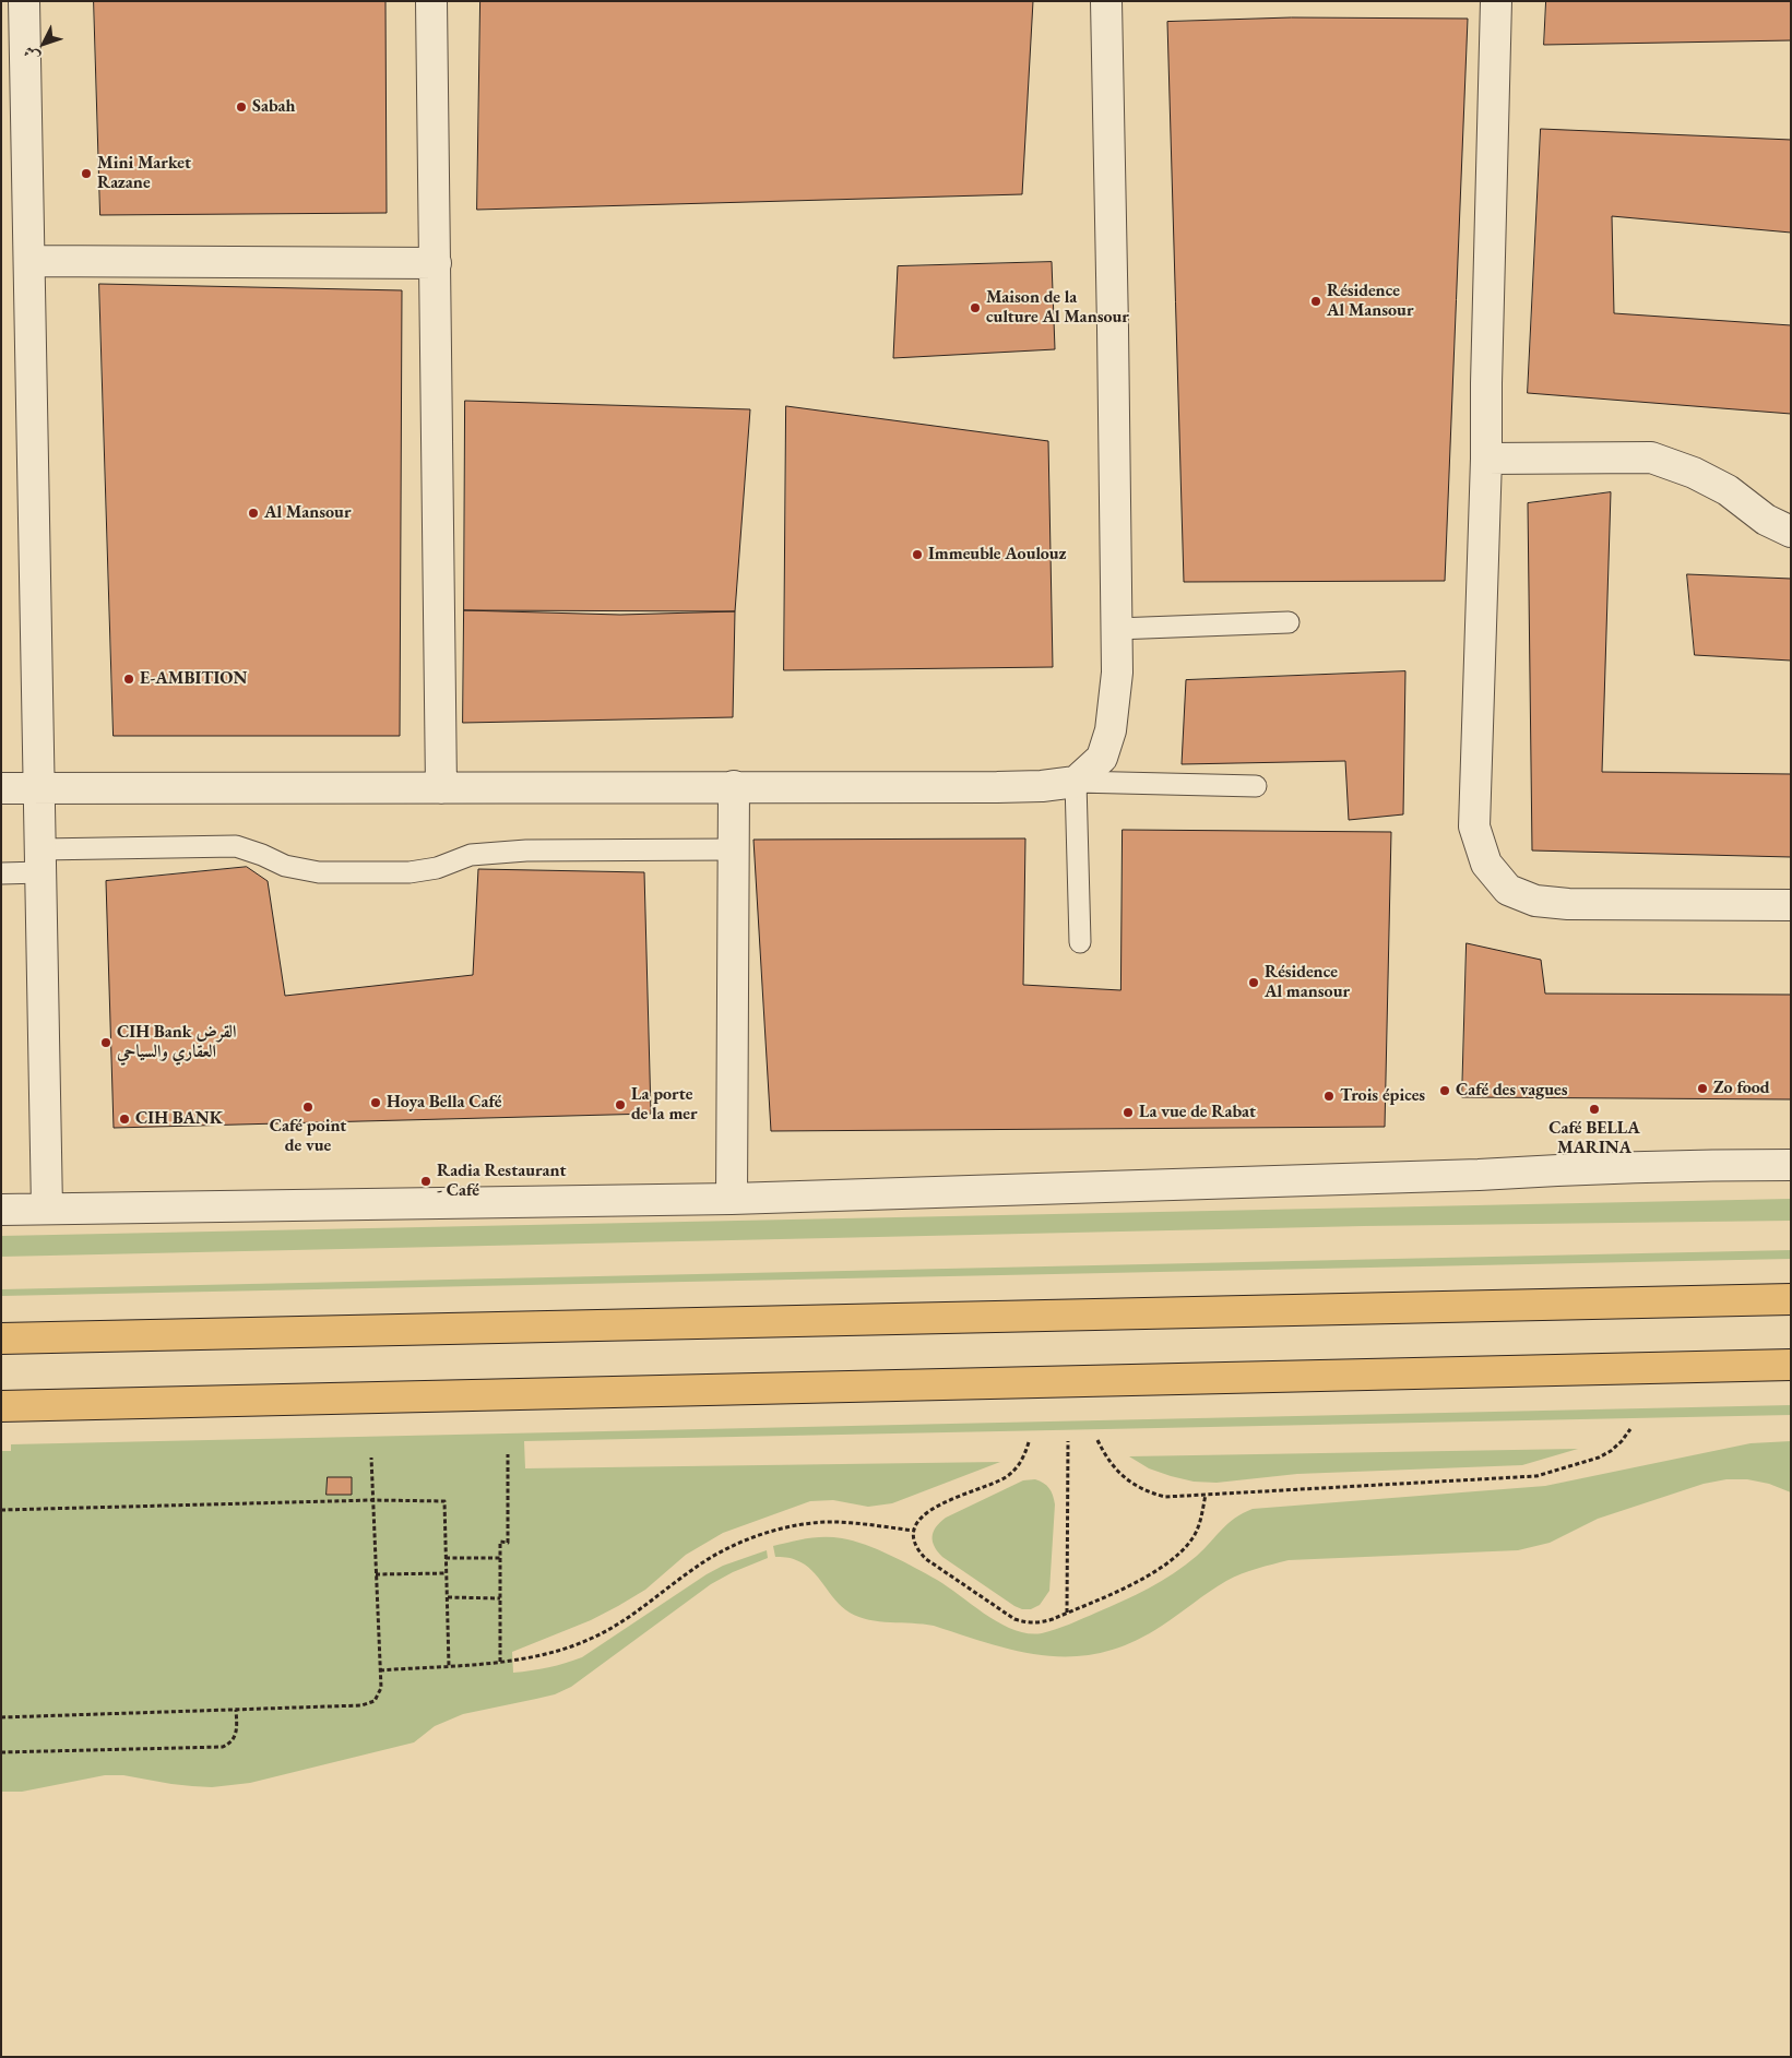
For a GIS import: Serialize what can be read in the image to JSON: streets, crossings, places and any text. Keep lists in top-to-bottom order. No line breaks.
{"places":["Sabah","Mini Market Razane","Résidence Al Mansour","Maison de la culture Al Mansour","Al Mansour","Immeuble Aoulouz","E-AMBITION","Résidence Al mansour","CIH Bank القرض العقاري والسياحي","Zo food","Café des vagues","Trois épices","Hoya Bella Café","La porte de la mer","Café point de vue","Café BELLA MARINA","La vue de Rabat","CIH BANK","Radia Restaurant - Café"],"north":"bottom left"}
